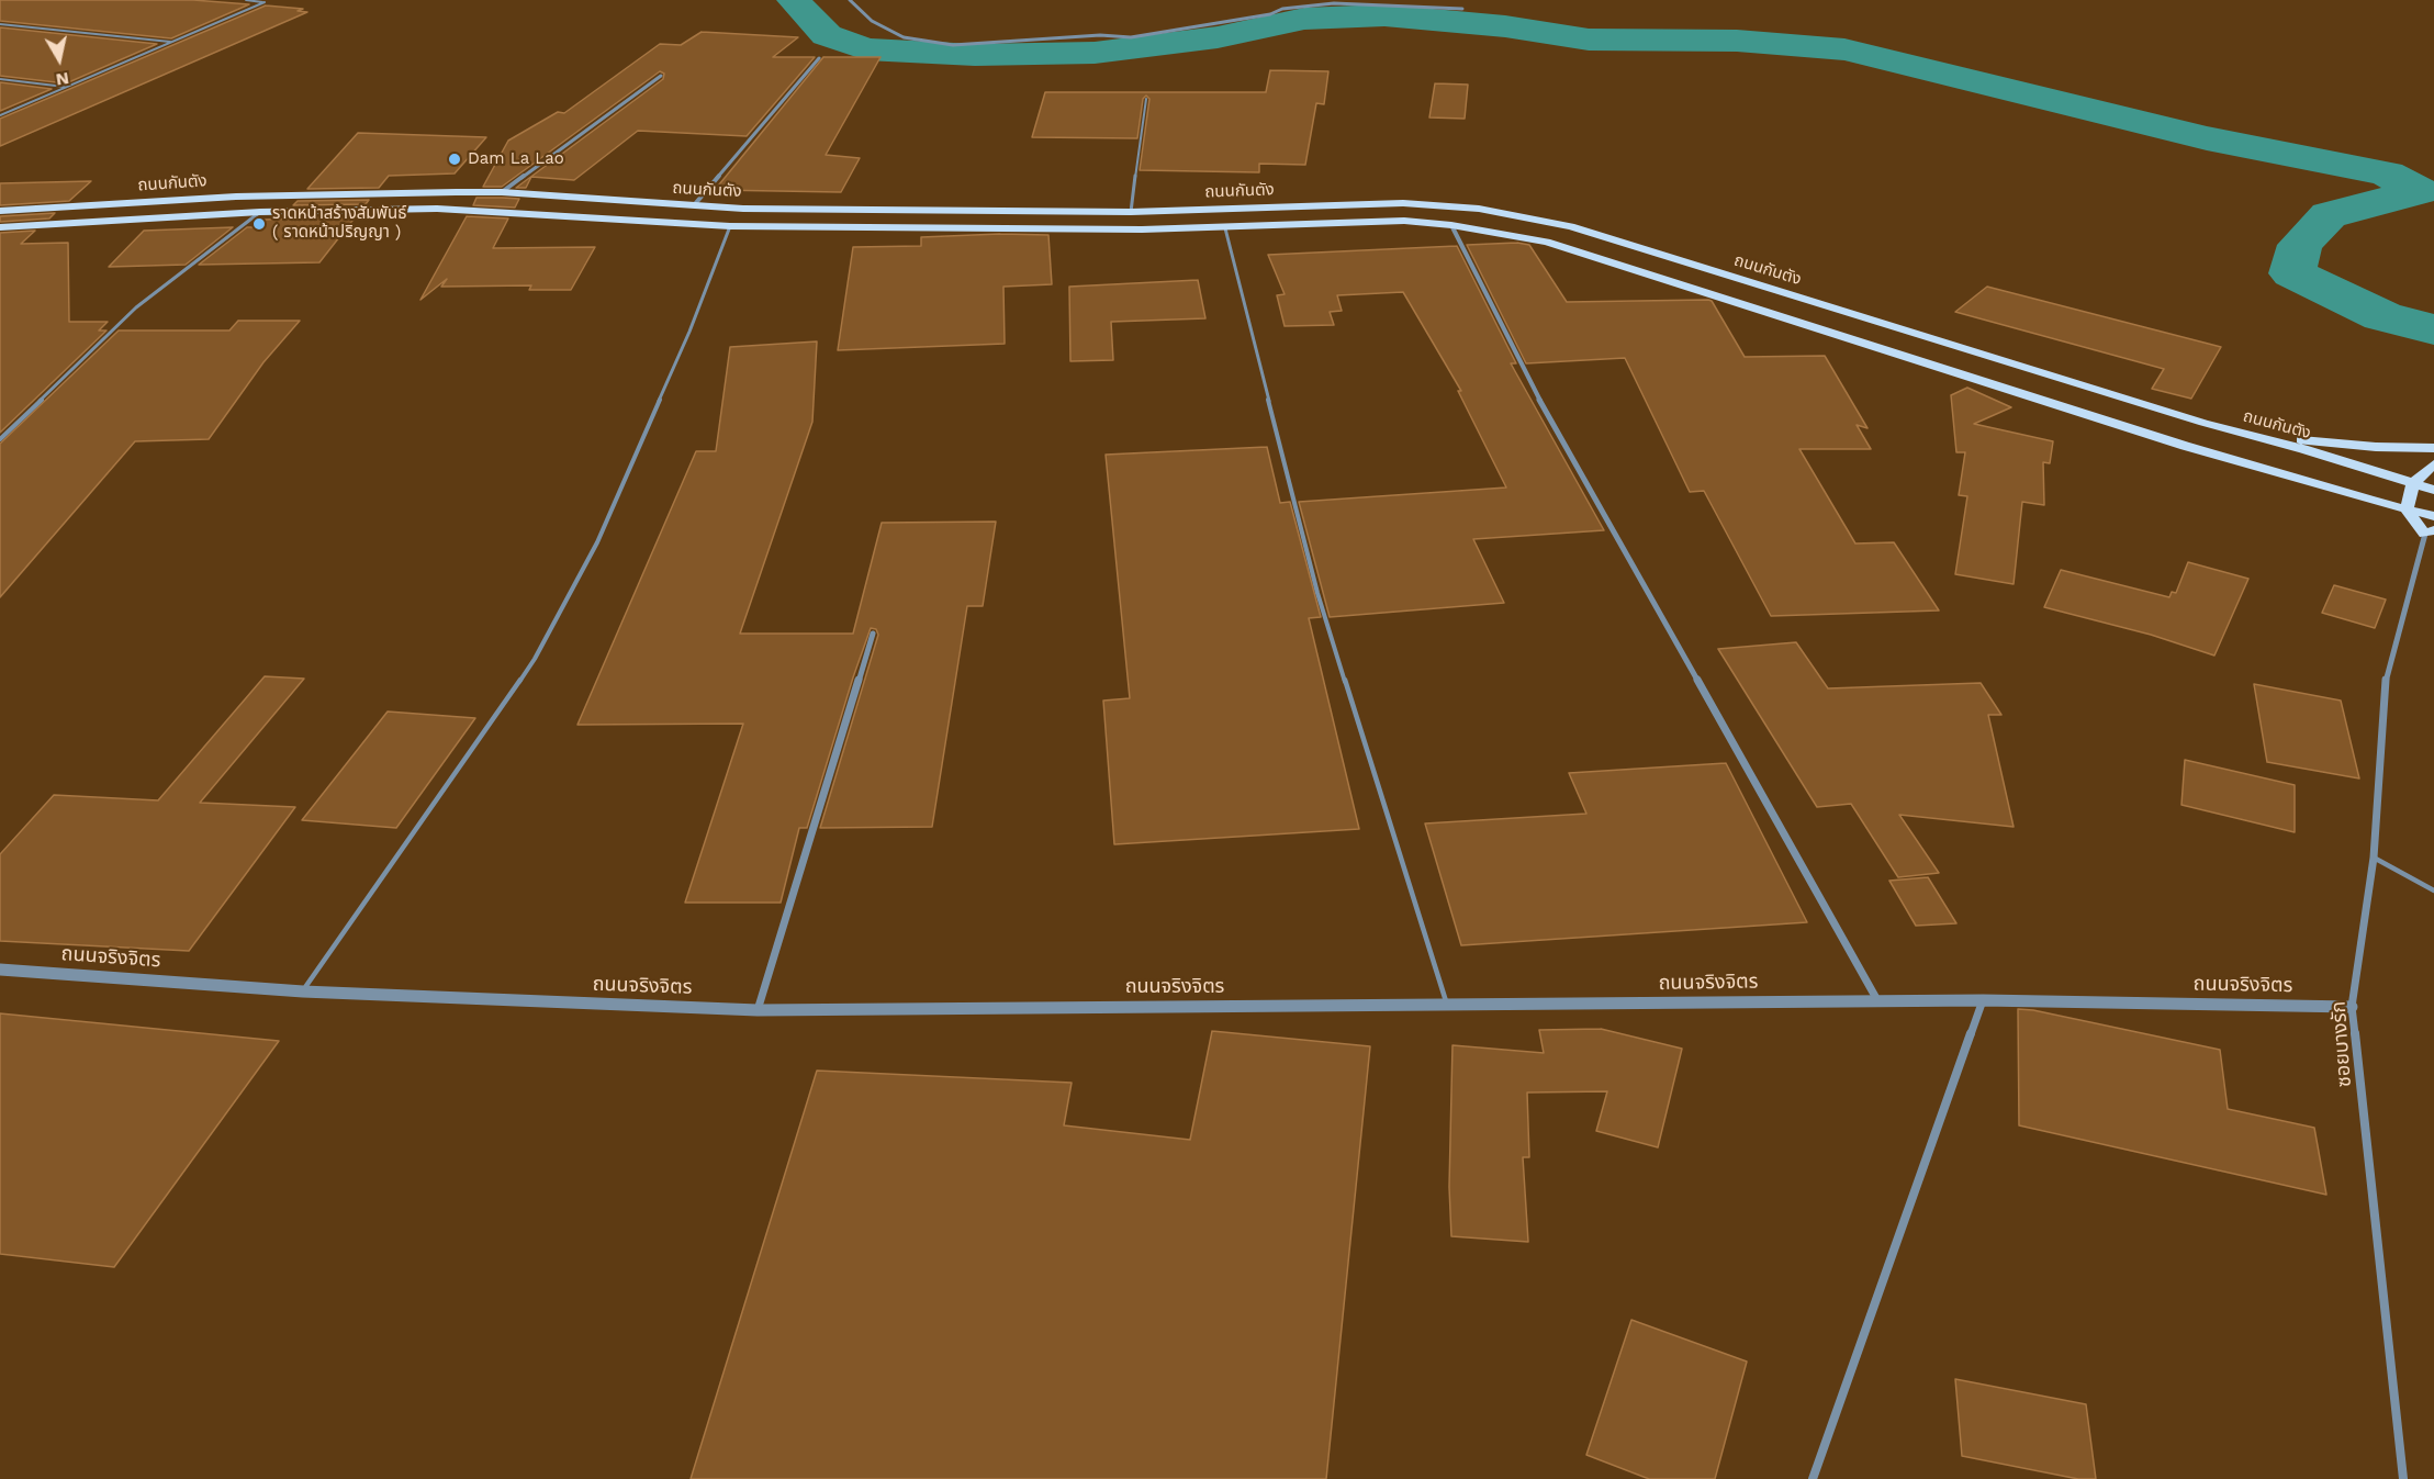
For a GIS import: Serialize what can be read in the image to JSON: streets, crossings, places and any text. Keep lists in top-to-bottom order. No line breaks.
{"streets":{"main road":["ถนนกันตัง"],"street":["ถนนจริงจิตร","ซอยบางรัก"]},"crossings":[["ถนนจริงจิตร","ซอยบางรัก"]],"places":["Dam La Lao","ราดหน้าสร้างสัมพันธ์ ( ราดหน้าปริญญา )"],"north":"bottom"}
